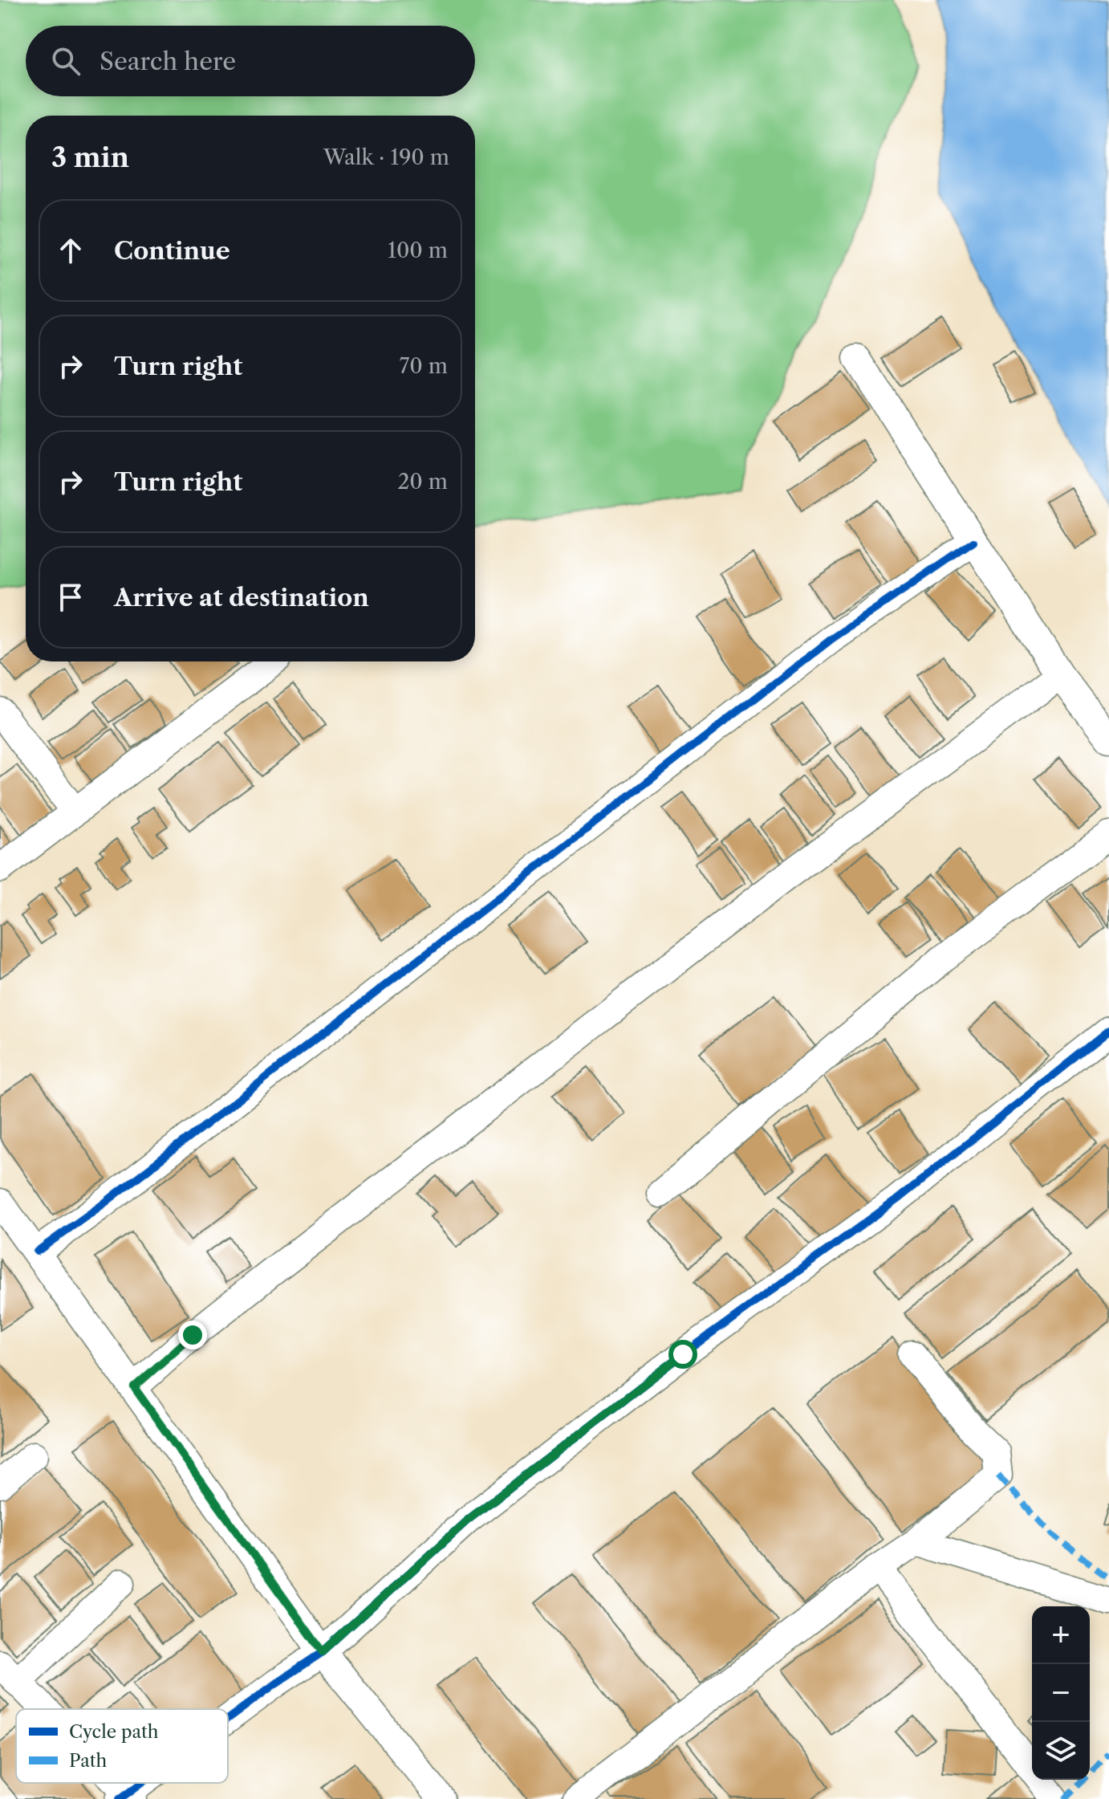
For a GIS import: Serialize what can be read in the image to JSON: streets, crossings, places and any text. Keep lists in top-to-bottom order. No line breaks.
{"legend":["Cycle path","Path"],"page":{"search":"Search here","heading":["3 min","Walk · 190 m"],"list":[["Continue","100 m"],["Turn right","70 m"],["Turn right","20 m"],"Arrive at destination"],"map_buttons":["+","−"]}}
